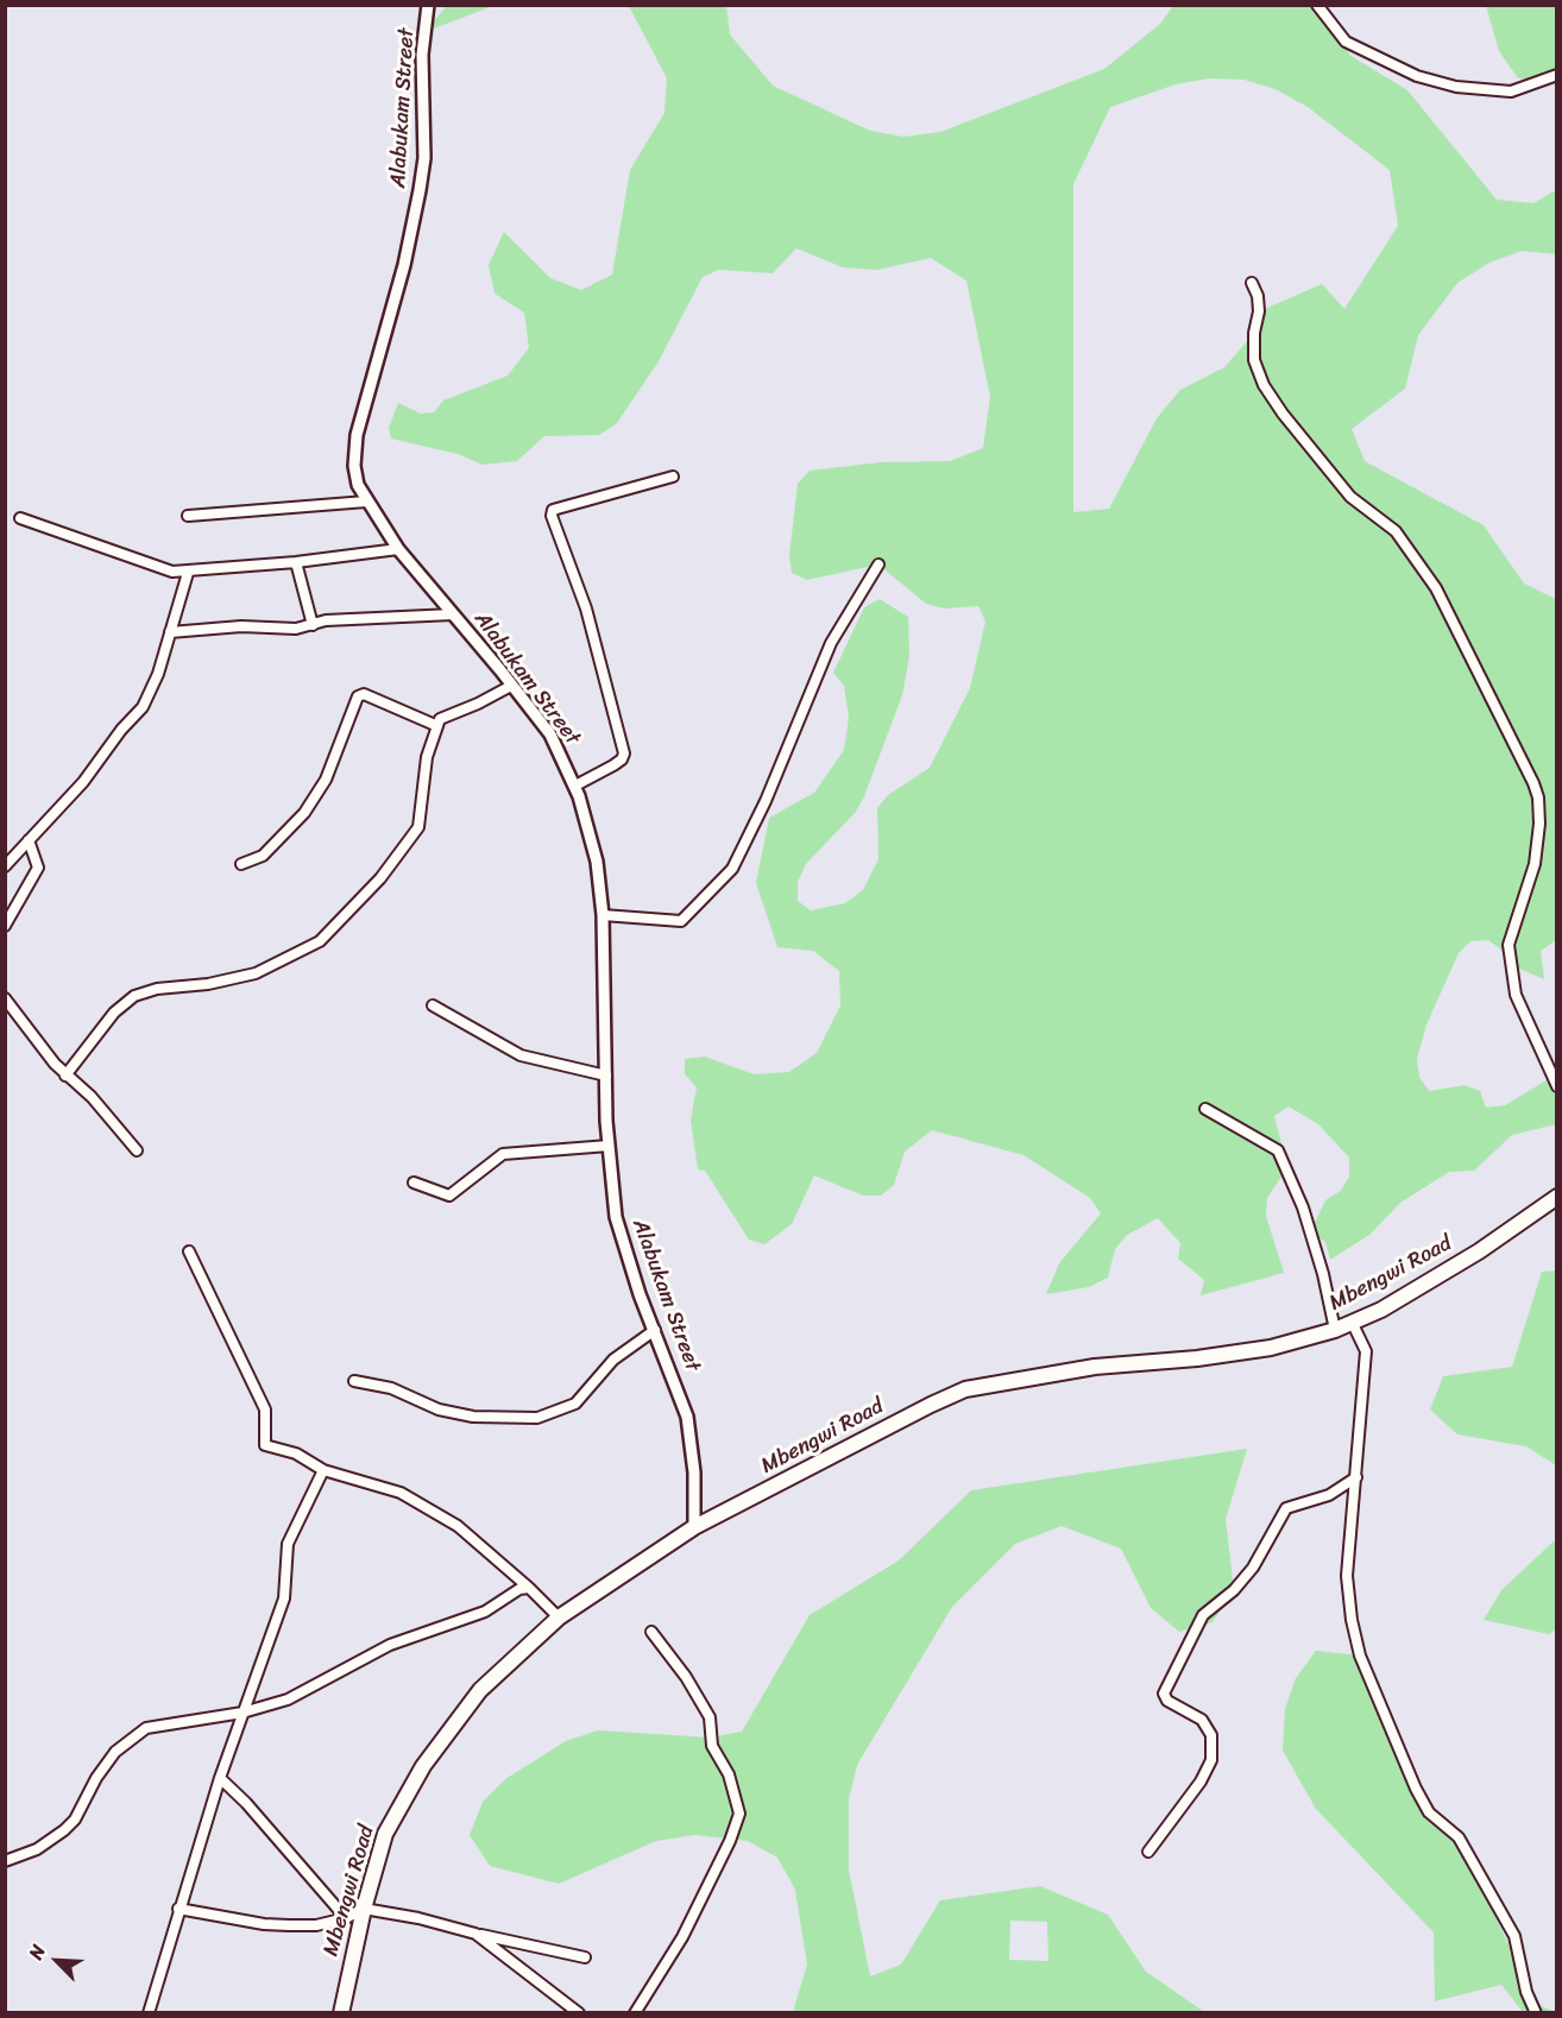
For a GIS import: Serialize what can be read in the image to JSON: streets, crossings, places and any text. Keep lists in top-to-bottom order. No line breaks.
{"streets":{"main road":["Mbengwi Road"],"street":["Alabukam Street"]},"crossings":[["Alabukam Street","Mbengwi Road"]],"north":"top left"}
